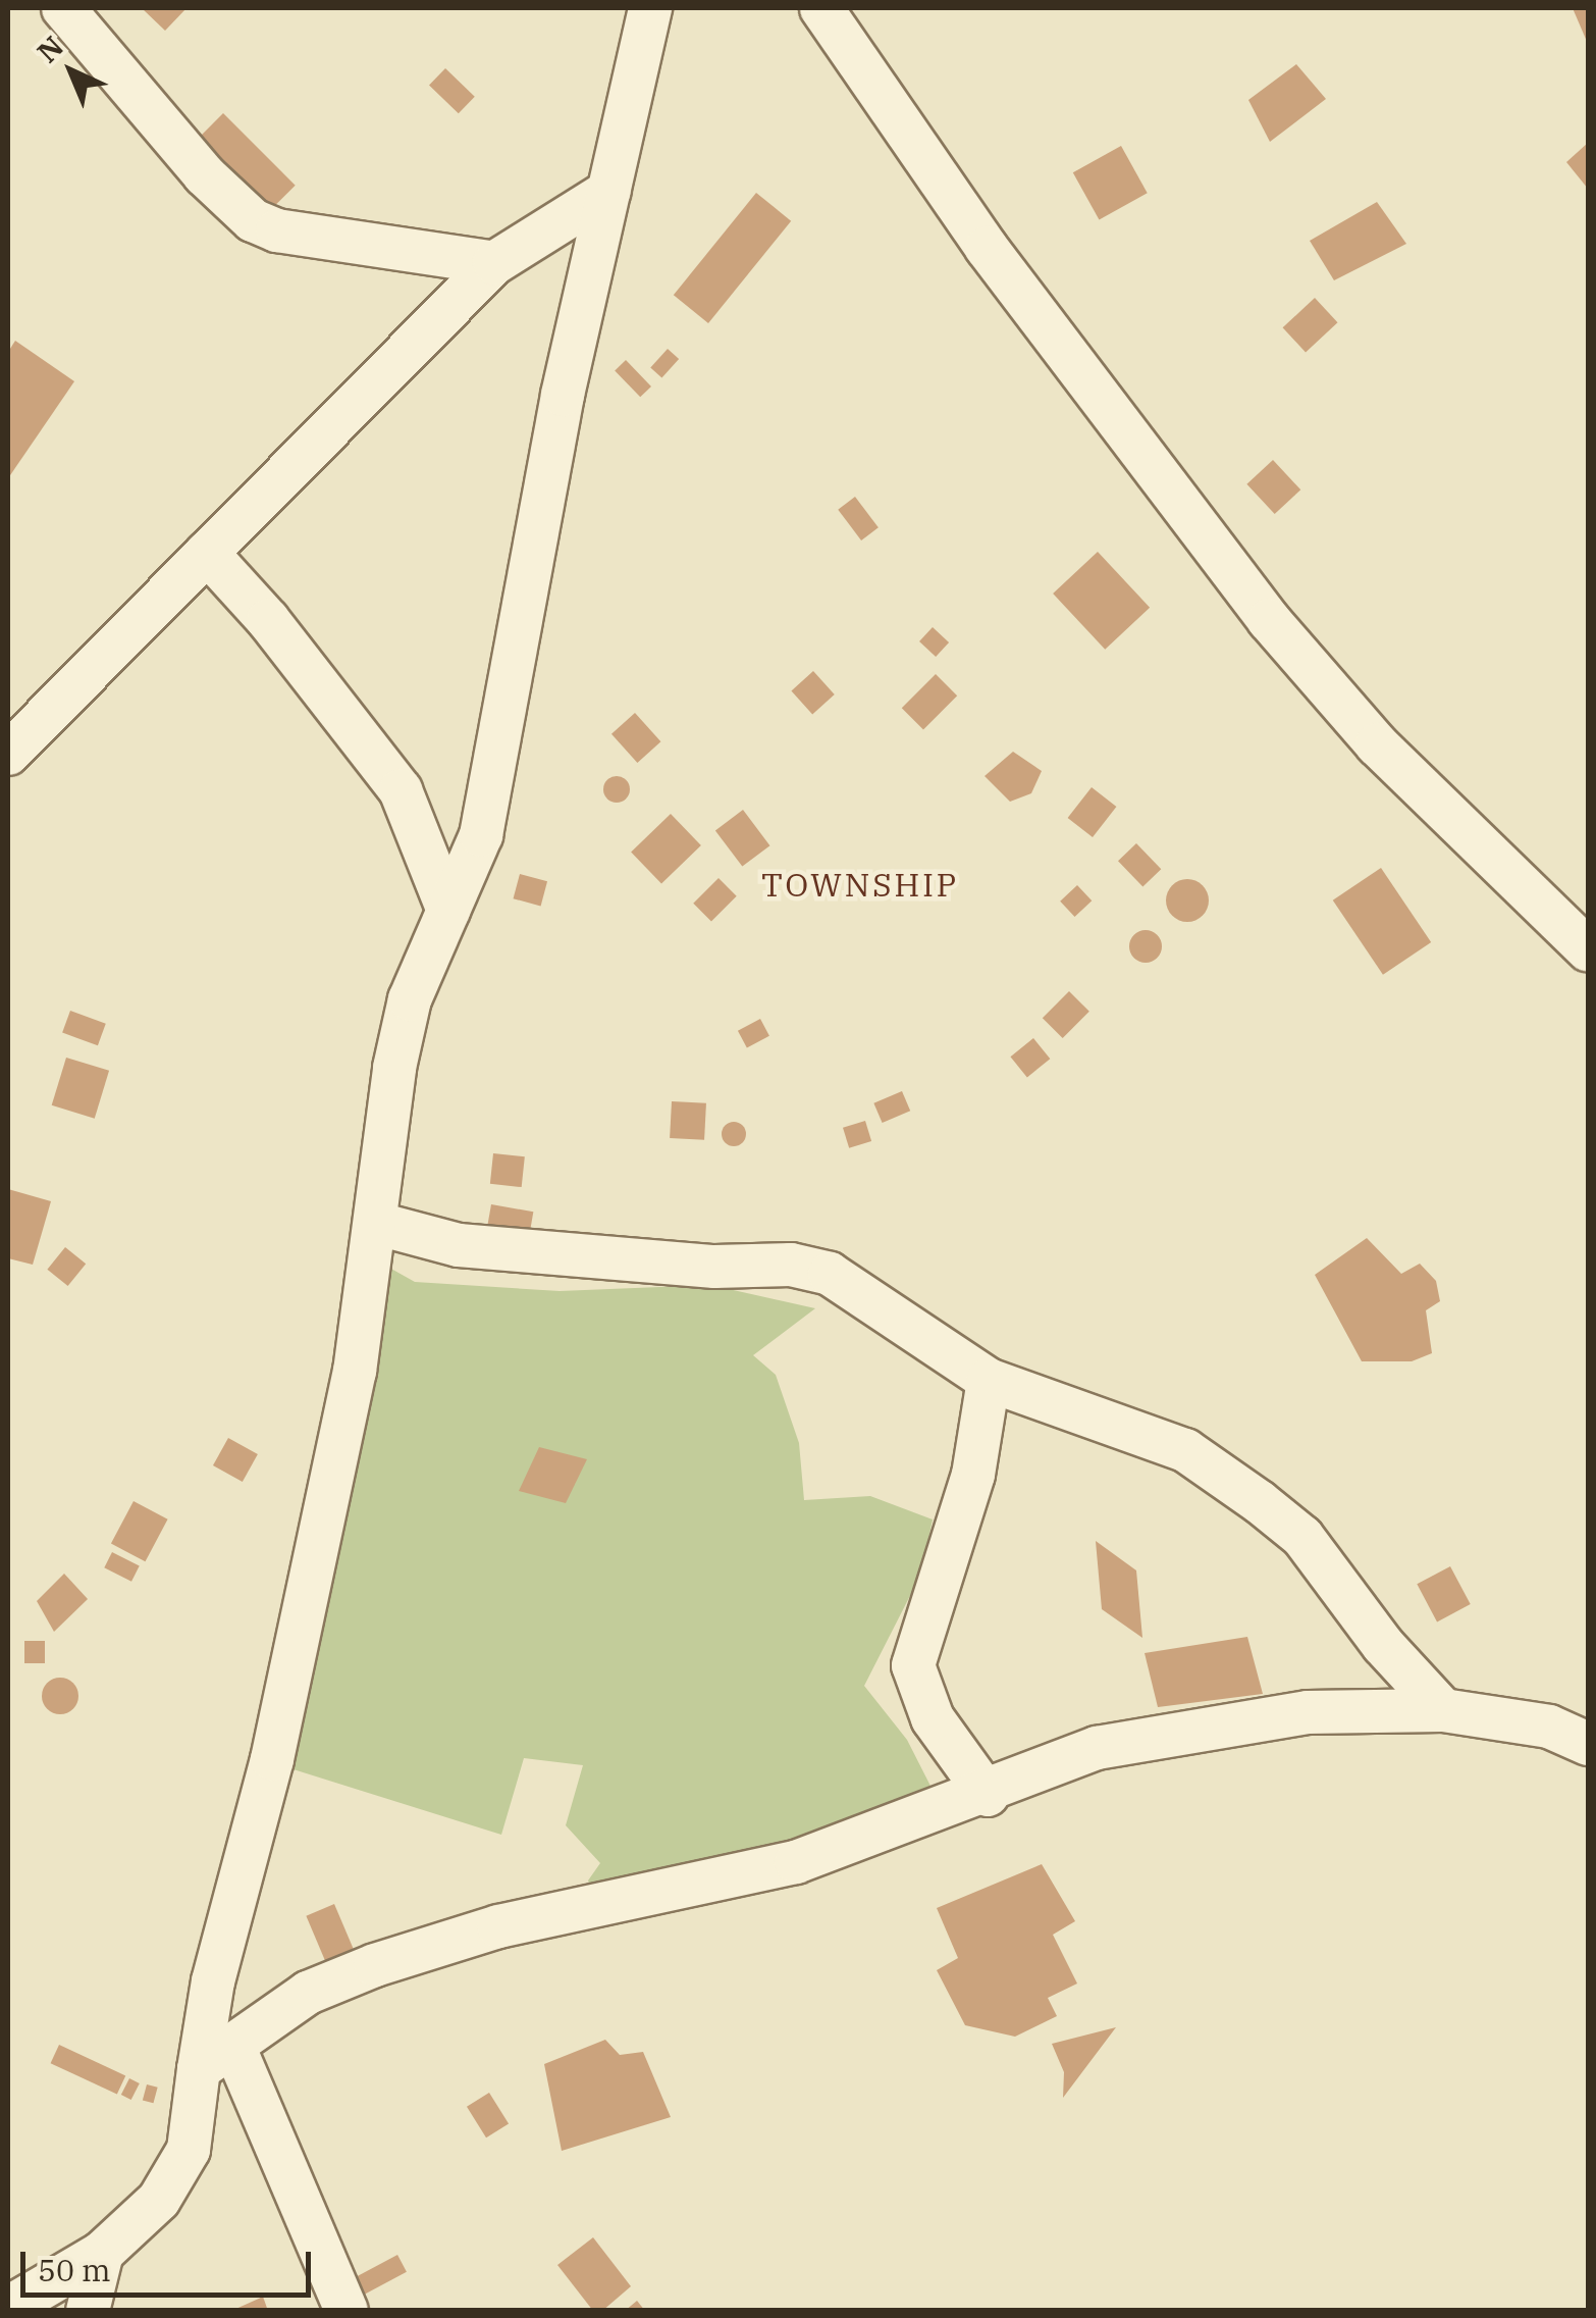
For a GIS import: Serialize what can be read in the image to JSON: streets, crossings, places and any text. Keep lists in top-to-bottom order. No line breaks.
{"districts":["TOWNSHIP"],"scale_bar":"50 m","north":"top left"}
